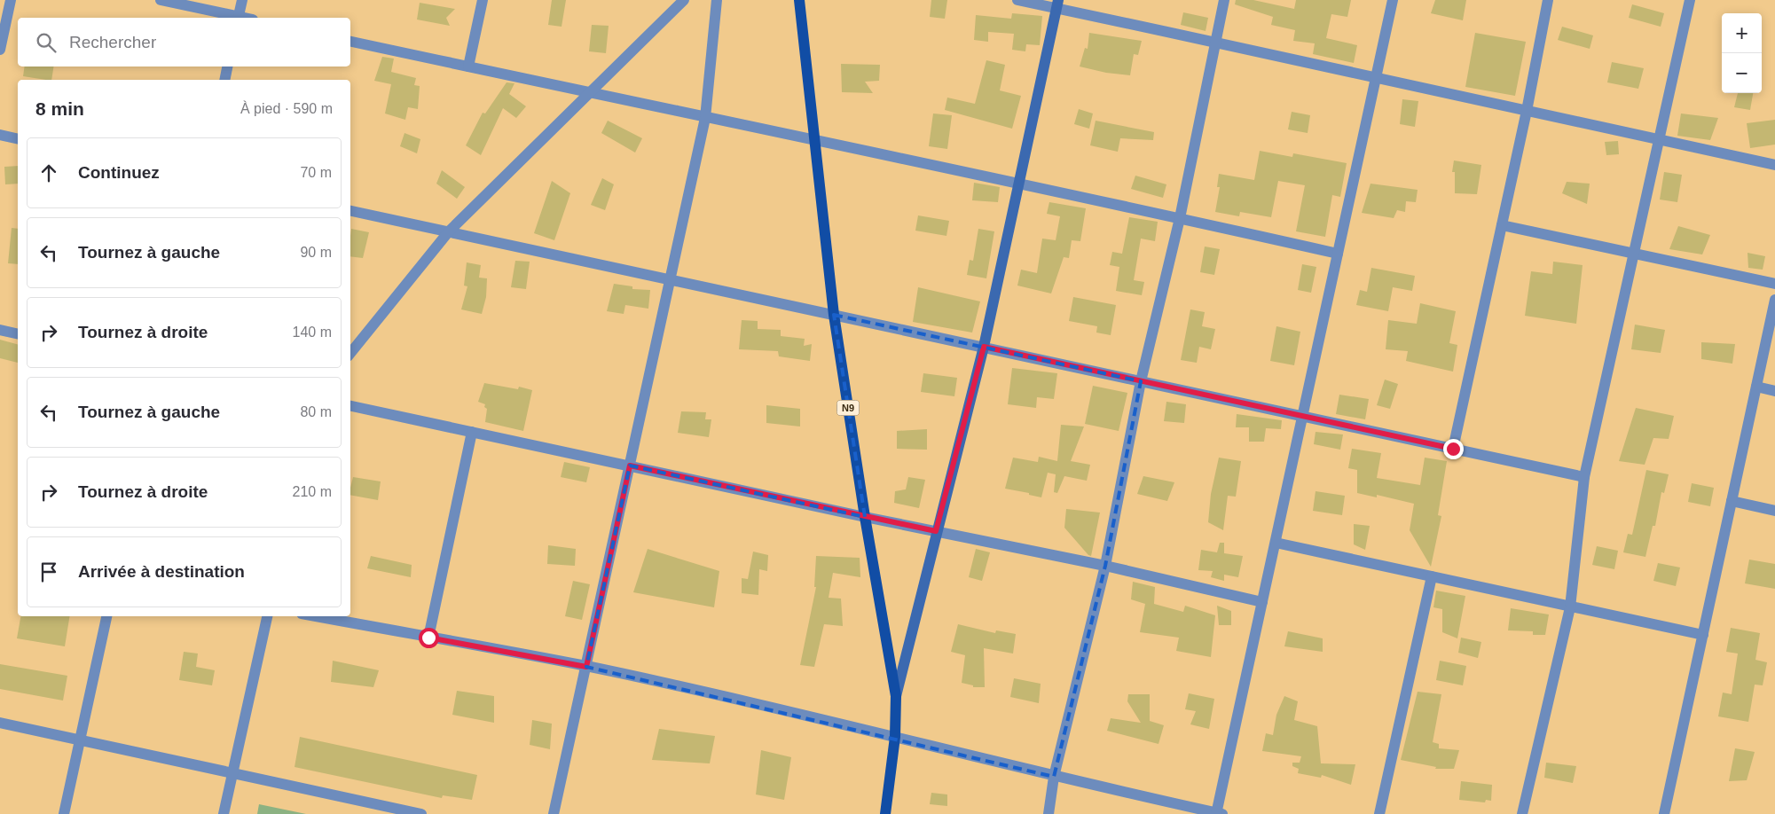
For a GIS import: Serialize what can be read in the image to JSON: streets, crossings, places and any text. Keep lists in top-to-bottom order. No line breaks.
{"streets":{"main road":["N9"]},"page":{"map_buttons":["+","−"],"search":"Rechercher","heading":["8 min","À pied · 590 m"],"list":[["Continuez","70 m"],["Tournez à gauche","90 m"],["Tournez à droite","140 m"],["Tournez à gauche","80 m"],["Tournez à droite","210 m"],"Arrivée à destination"]}}
